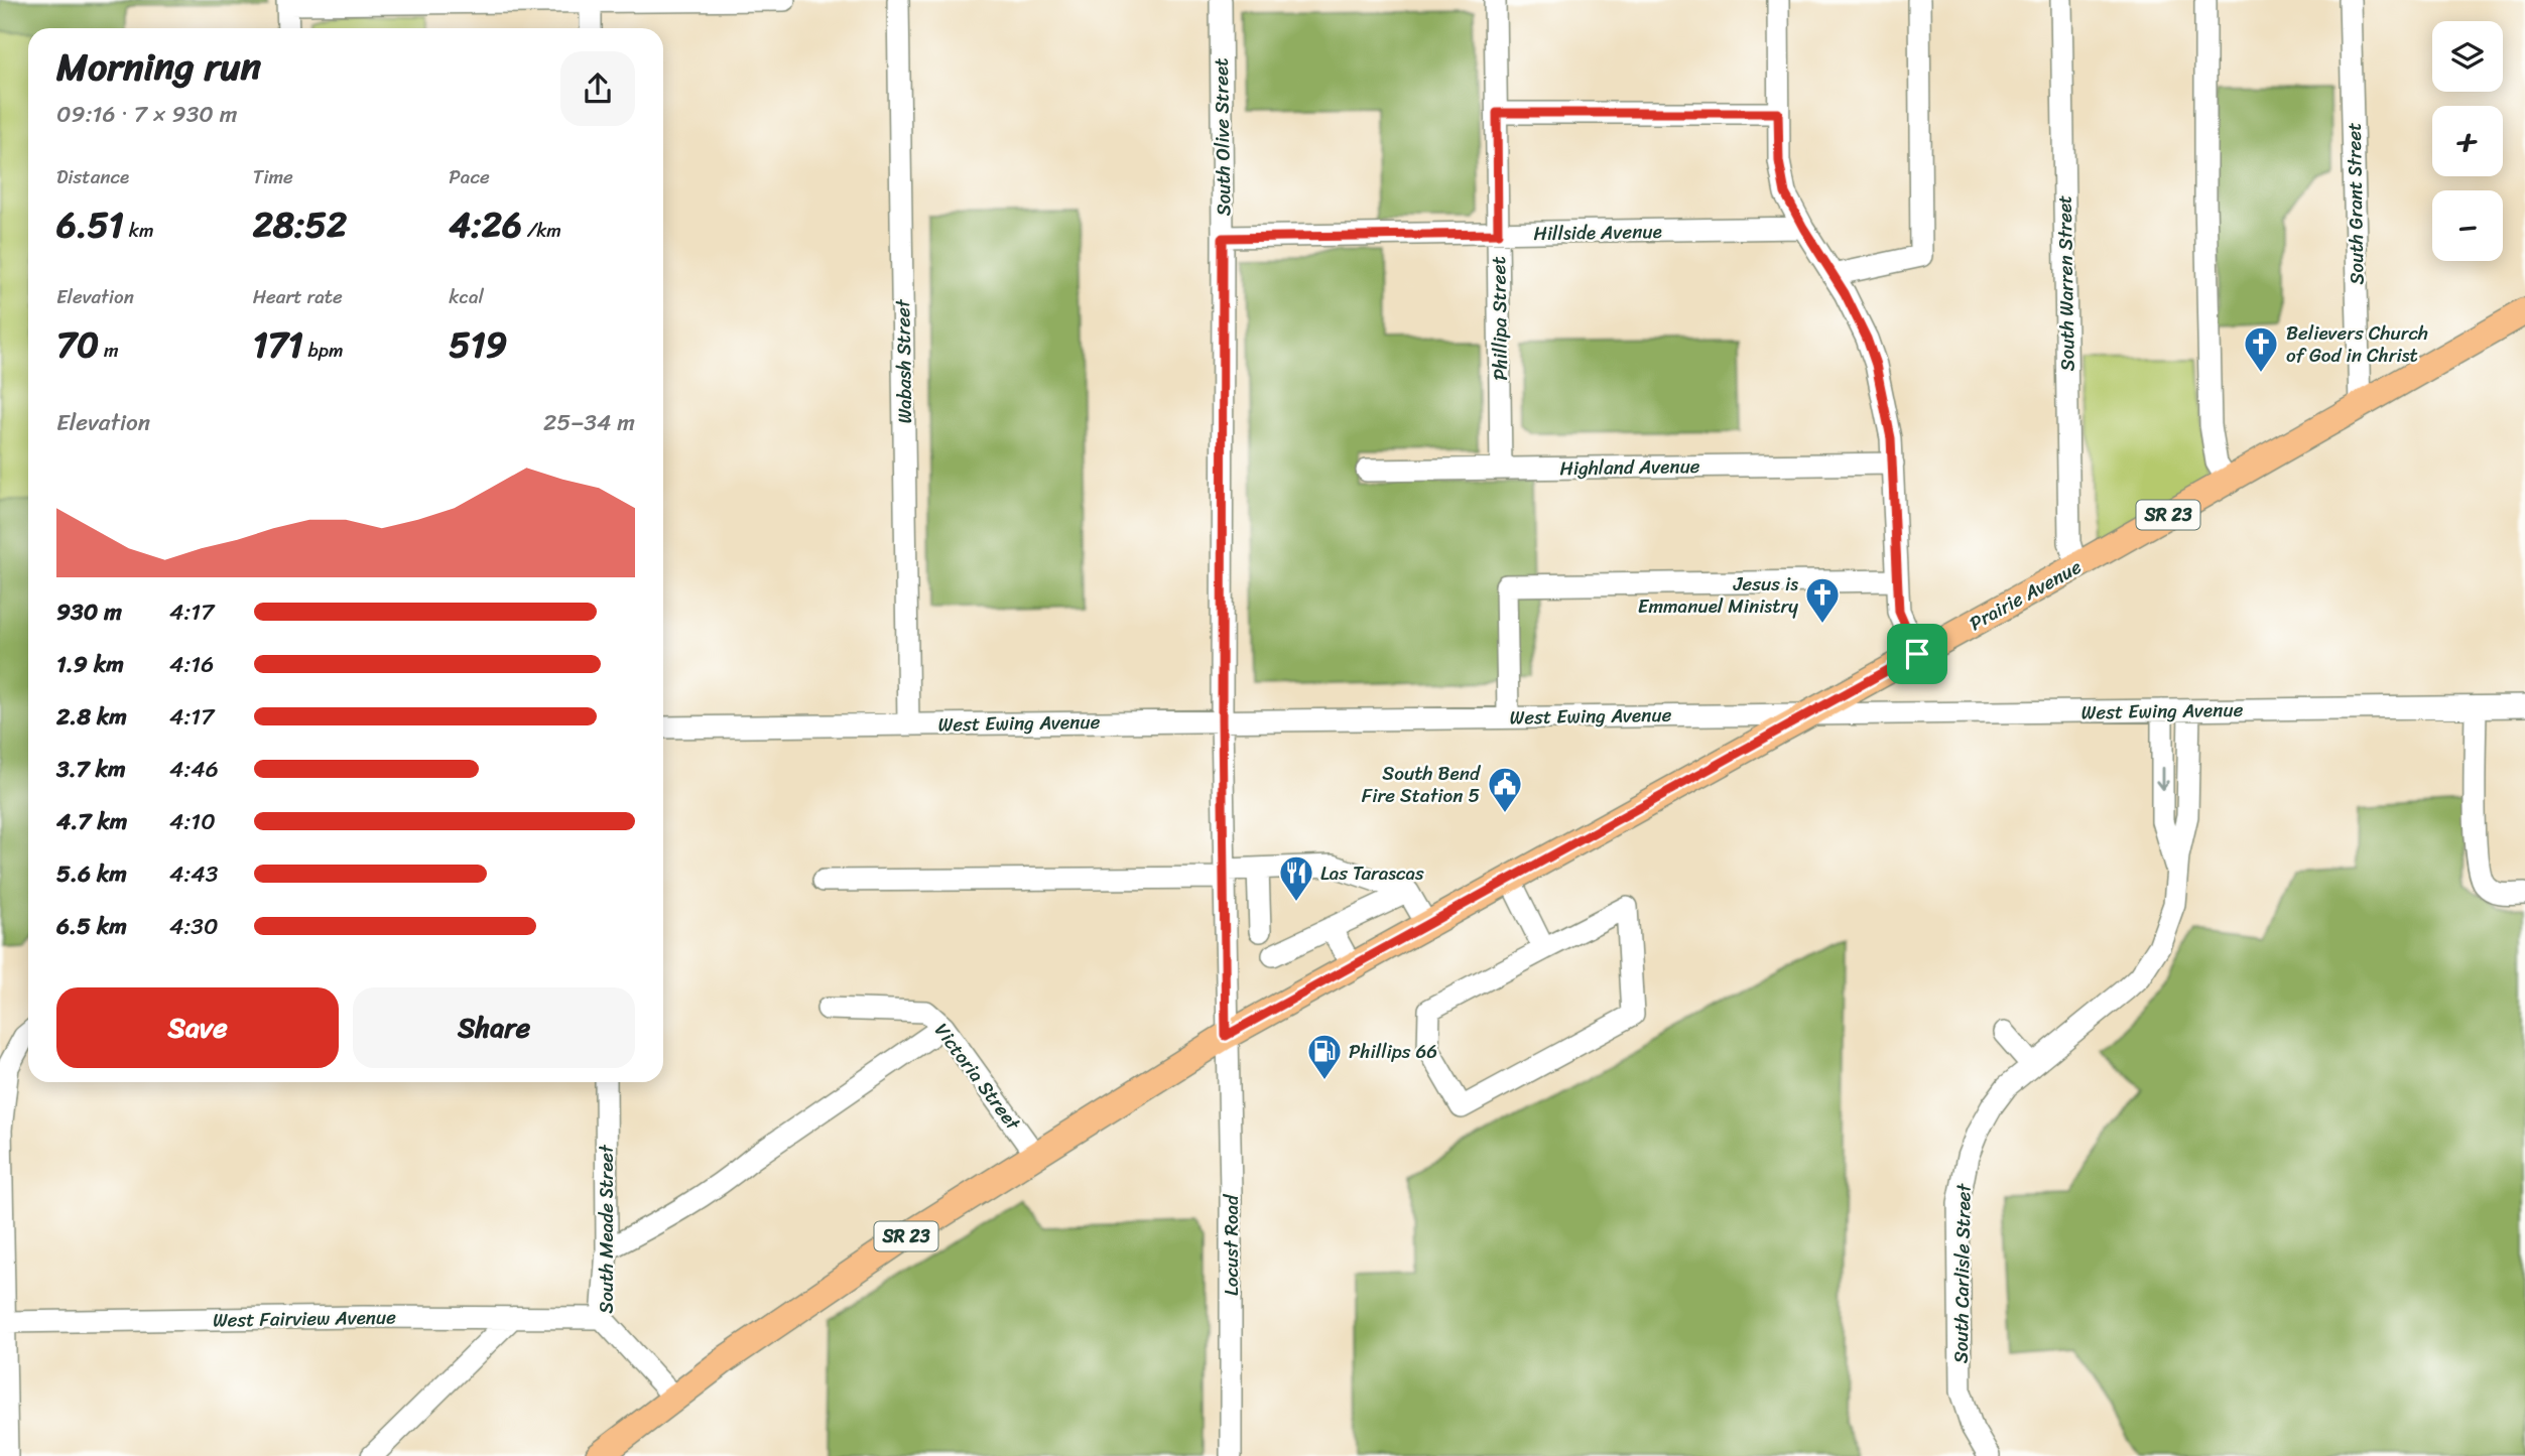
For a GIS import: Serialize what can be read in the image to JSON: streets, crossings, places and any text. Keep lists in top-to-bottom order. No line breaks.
{"streets":{"main road":["SR 23","Prairie Avenue"],"street":["South Olive Street","South Grant Street","Hillside Avenue","South Warren Street","Phillipa Street","Wabash Street","Highland Avenue","West Ewing Avenue","Victoria Street","South Meade Street","Locust Road","South Carlisle Street","West Fairview Avenue"]},"crossings":[["South Olive Street","Hillside Avenue"],["South Olive Street","SR 23"],["South Olive Street","Prairie Avenue"],["South Olive Street","West Ewing Avenue"],["South Olive Street","Locust Road"],["South Grant Street","Prairie Avenue"],["Hillside Avenue","Phillipa Street"],["South Warren Street","Prairie Avenue"],["Phillipa Street","Highland Avenue"],["Wabash Street","West Ewing Avenue"],["SR 23","Prairie Avenue"],["SR 23","Victoria Street"],["SR 23","South Meade Street"],["SR 23","Locust Road"],["Prairie Avenue","West Ewing Avenue"],["Prairie Avenue","Locust Road"],["South Meade Street","West Fairview Avenue"]],"places":{"church":["Believers Church of God in Christ","Jesus is Emmanuel Ministry"],"public building":["South Bend Fire Station 5"],"restaurant":["Las Tarascas"],"fuel station":["Phillips 66"]},"page":{"map_buttons":["+","−"],"heading":["Morning run","09:16 · 7 × 930 m"],"stats":[["Distance","6.51 km"],["Time","28:52"],["Pace","4:26 /km"],["Elevation","70 m"],["Heart rate","171 bpm"],["kcal","519"]],"chart":["Elevation","25–34 m"],"list":[{"name":"930 m","note":"4:17"},{"name":"1.9 km","note":"4:16"},{"name":"2.8 km","note":"4:17"},{"name":"3.7 km","note":"4:46"},{"name":"4.7 km","note":"4:10"},{"name":"5.6 km","note":"4:43"},{"name":"6.5 km","note":"4:30"}],"buttons":["Save","Share"]}}
